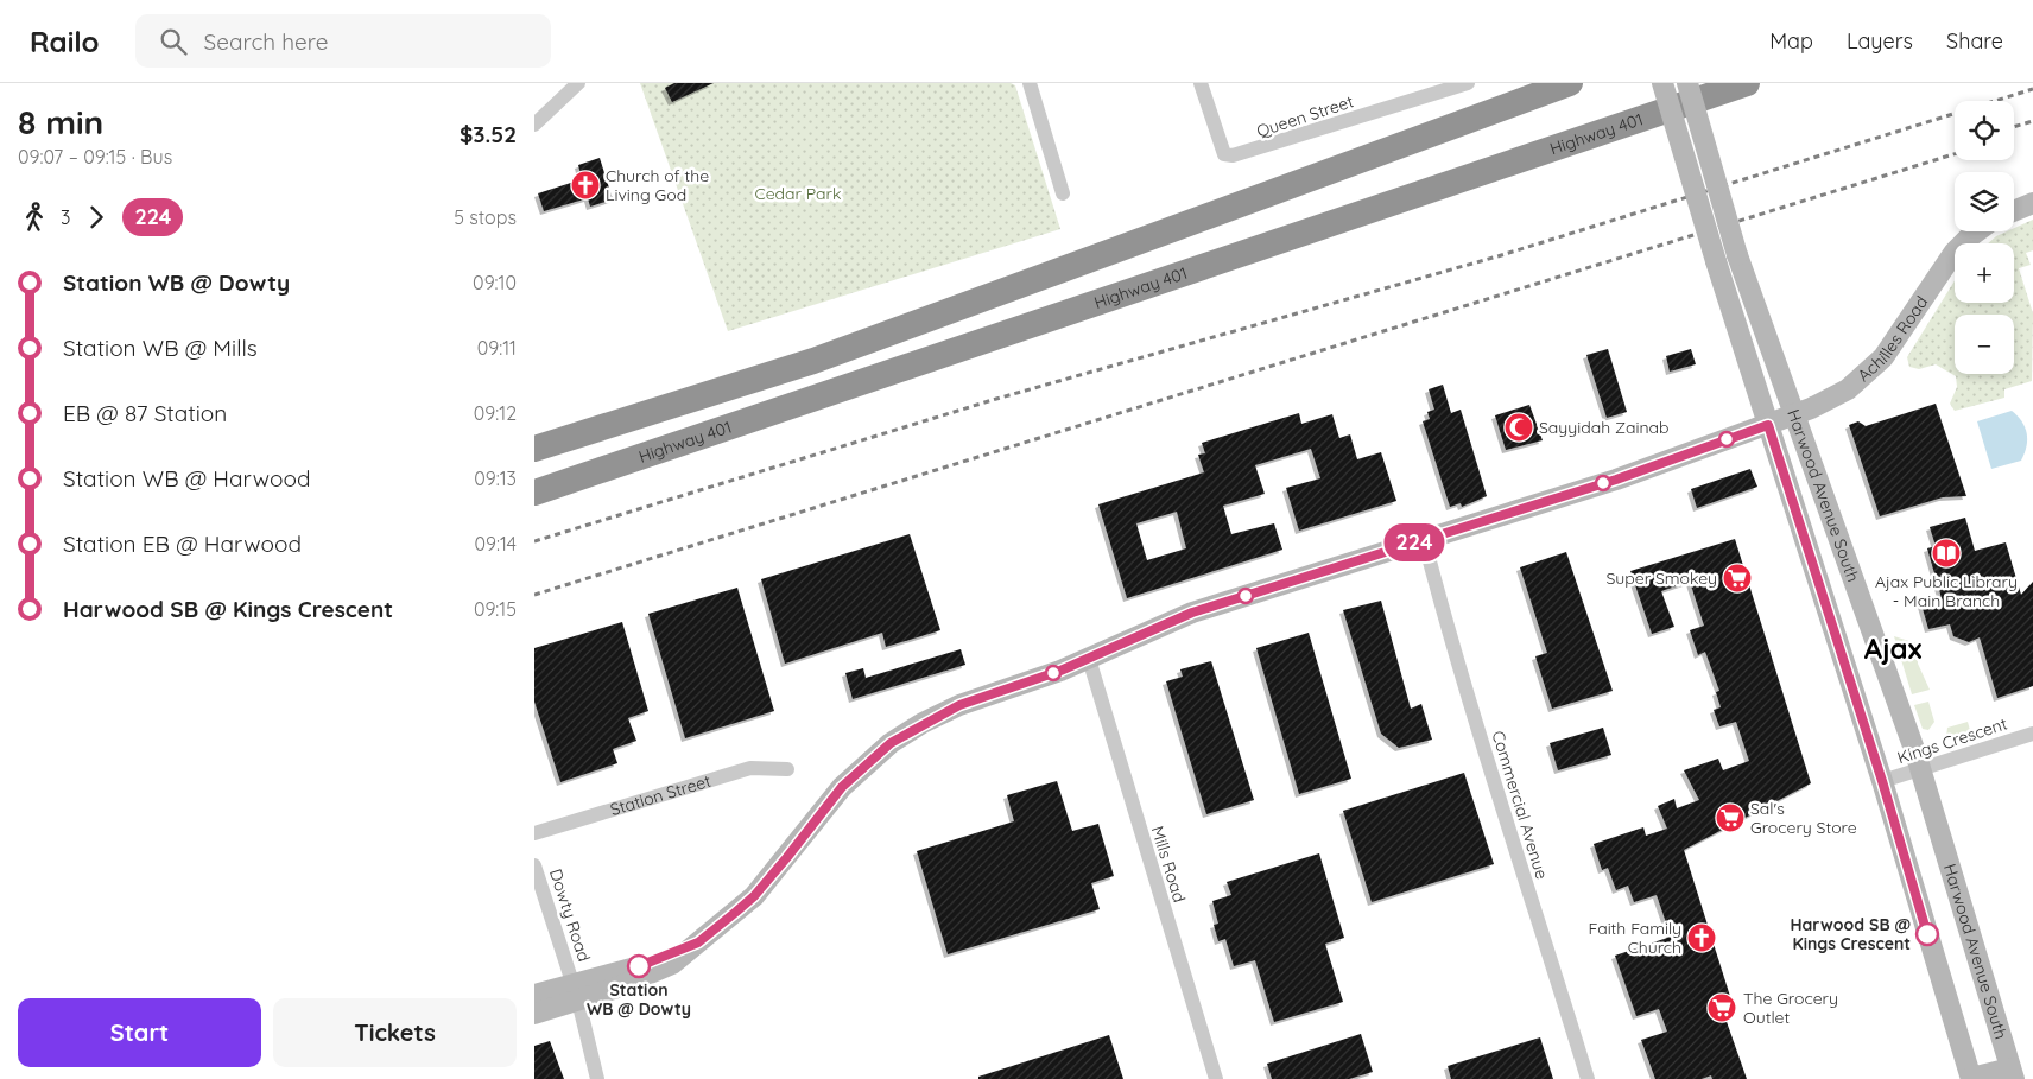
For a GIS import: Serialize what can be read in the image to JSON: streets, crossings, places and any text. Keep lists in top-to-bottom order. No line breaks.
{"streets":{"highway":["Highway 401"],"main road":["Achilles Road","Harwood Avenue South"],"street":["Queen Street","Kings Crescent","Station Street","Commercial Avenue","Mills Road","Dowty Road"]},"crossings":[["Achilles Road","Harwood Avenue South"],["Harwood Avenue South","Kings Crescent"]],"districts":["Ajax"],"parks":["Cedar Park"],"places":{"church":["Church of the Living God","Faith Family Church"],"mosque":["Sayyidah Zainab"],"library":["Ajax Public Library - Main Branch"],"supermarket":["Super Smokey","Sal's Grocery Store","The Grocery Outlet"],"other":["Harwood SB @ Kings Crescent","Station WB @ Dowty"]},"lines":["bus line 224"],"page":{"header":"Railo","search":"Search here","nav":["Map","Layers","Share"],"heading":["8 min","09:07 – 09:15 · Bus","$3.52"],"on_map":"224","map_buttons":["+","−"],"legs":["3","224","5 stops"],"list":[{"name":"Station WB @ Dowty","value":"09:10"},{"name":"Station WB @ Mills","value":"09:11"},{"name":"EB @ 87 Station","value":"09:12"},{"name":"Station WB @ Harwood","value":"09:13"},{"name":"Station EB @ Harwood","value":"09:14"},{"name":"Harwood SB @ Kings Crescent","value":"09:15"}],"buttons":["Start","Tickets"]}}
